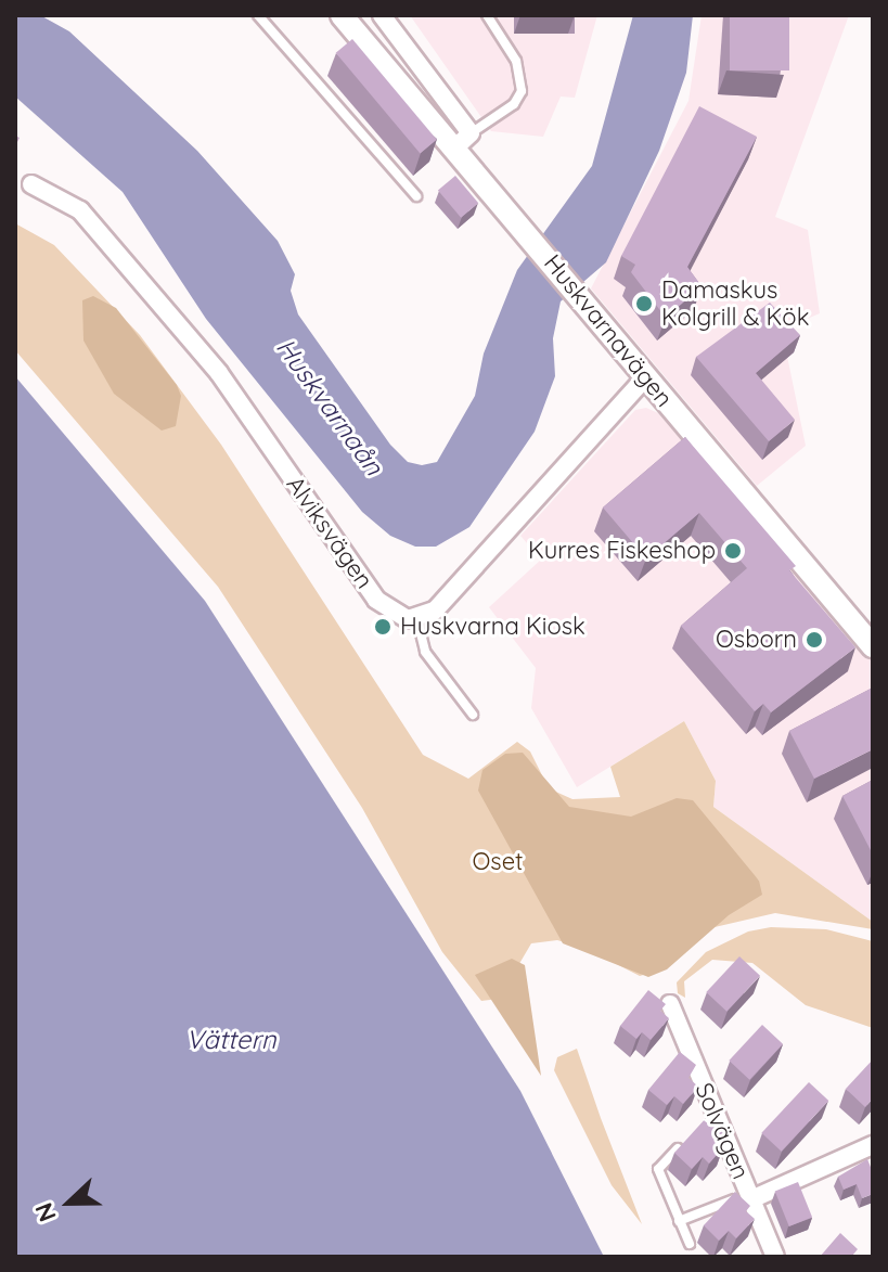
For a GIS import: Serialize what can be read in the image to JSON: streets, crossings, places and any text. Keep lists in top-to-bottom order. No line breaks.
{"streets":{"street":["Huskvarnavägen","Alviksvägen","Solvägen"]},"water":["Huskvarnaån","Vättern"],"parks":["Oset"],"places":["Damaskus Kolgrill & Kök","Kurres Fiskeshop","Huskvarna Kiosk","Osborn"],"north":"left"}
